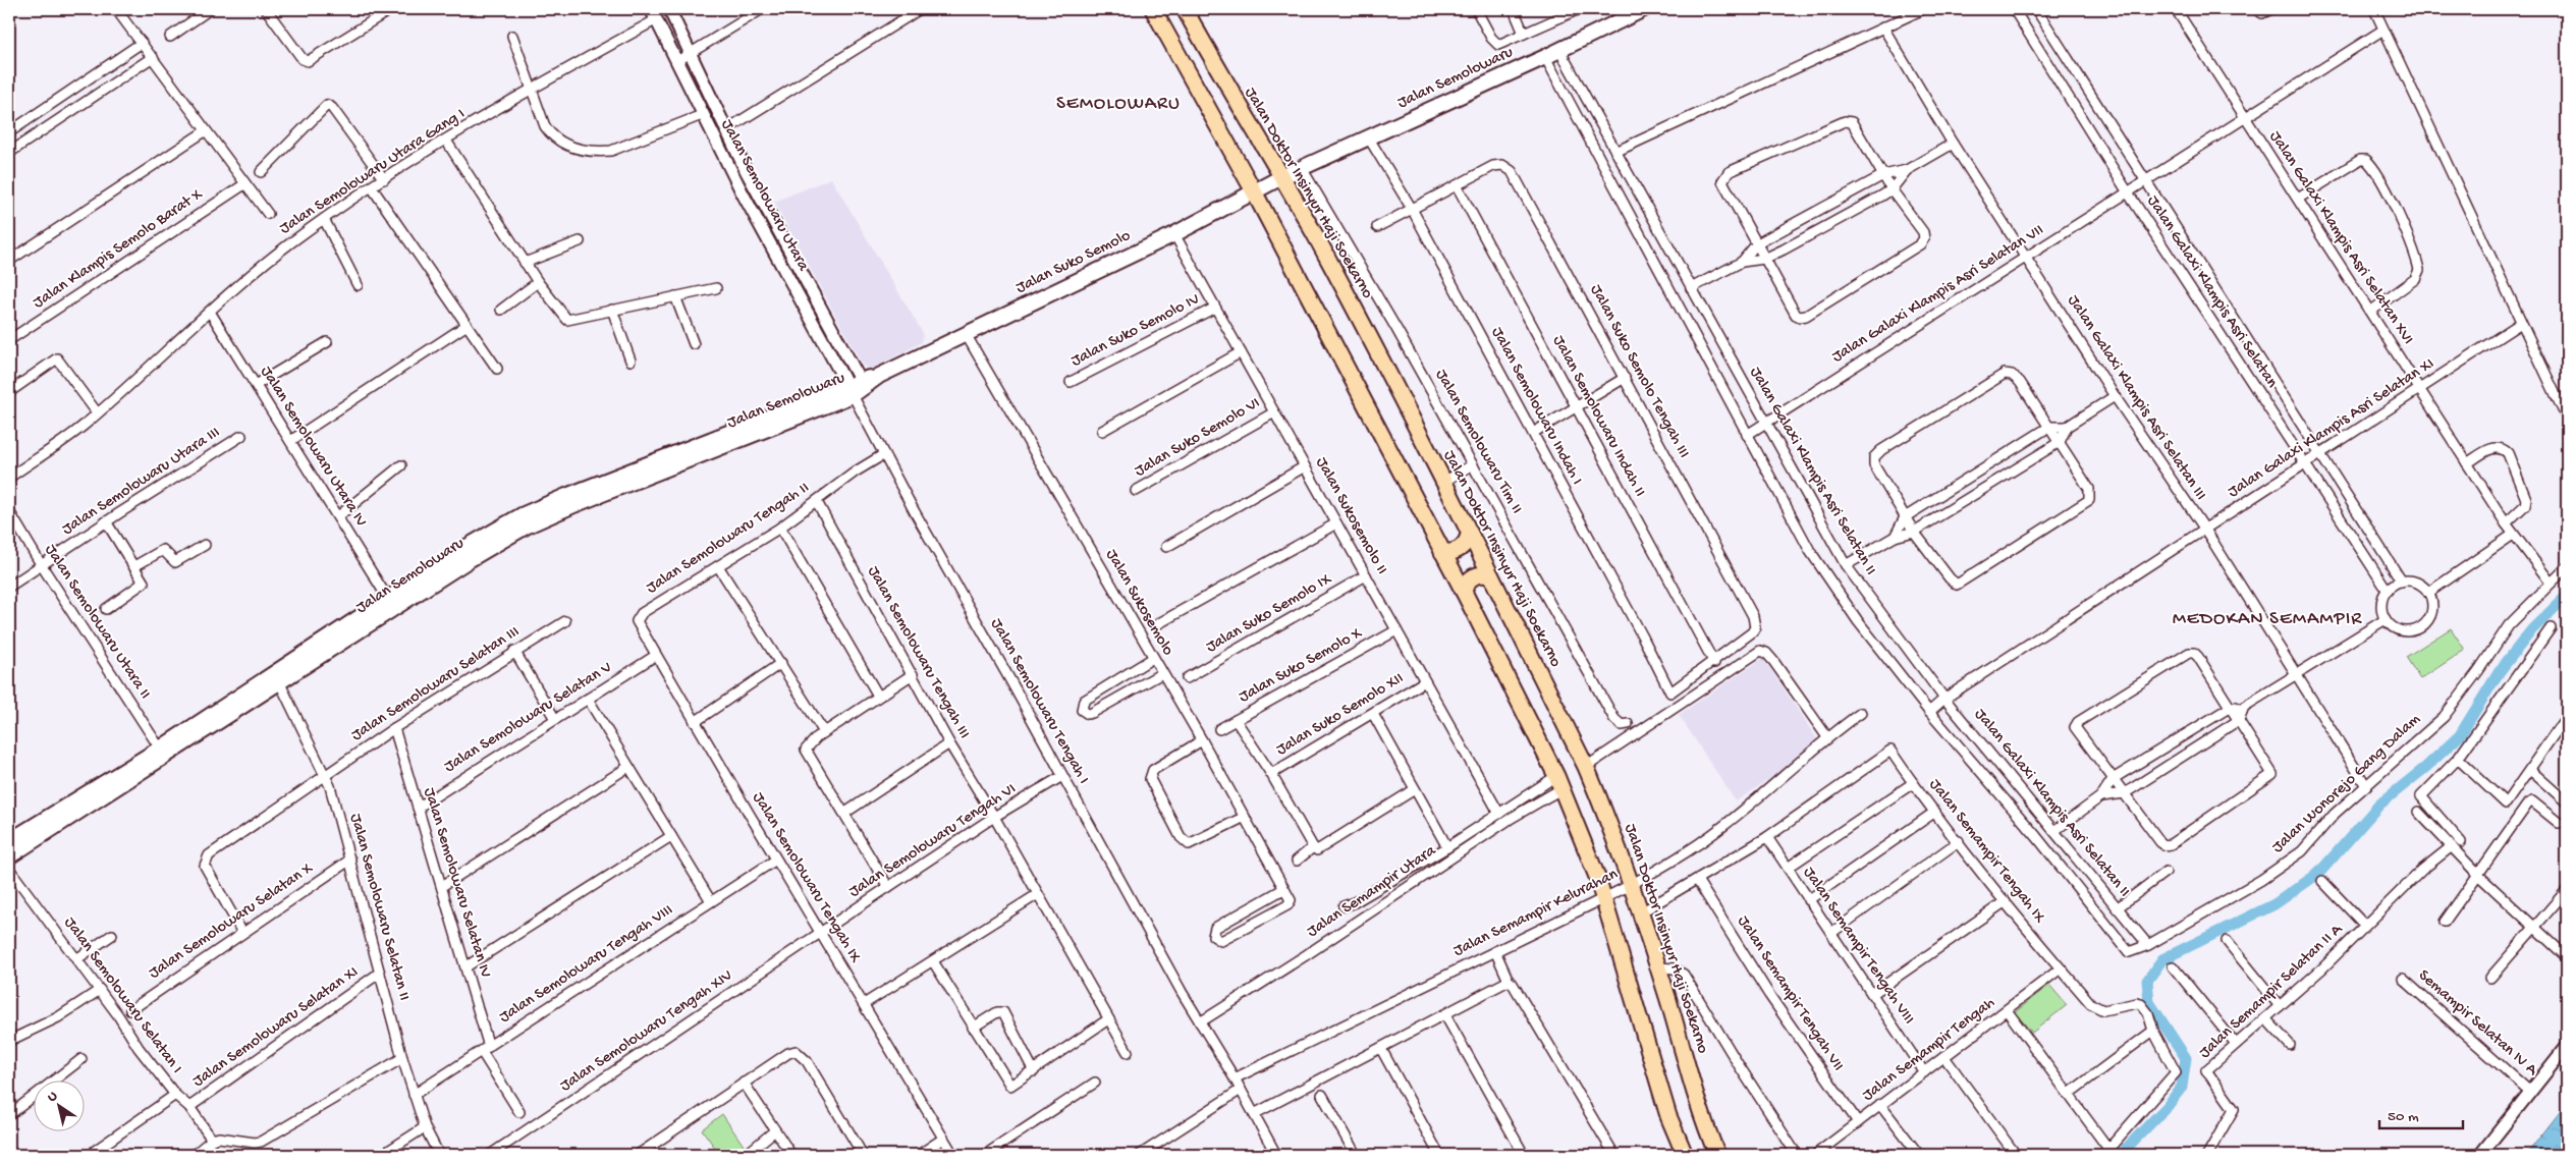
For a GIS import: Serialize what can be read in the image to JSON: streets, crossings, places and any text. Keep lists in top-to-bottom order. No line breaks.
{"streets":{"main road":["Jalan Semolowaru","Jalan Doktor Insinyur Haji Soekarno","Jalan Suko Semolo"],"street":["Jalan Semolowaru Utara Gang I","Jalan Semolowaru Utara","Jalan Galaxi Klampis Asri Selatan XVI","Jalan Klampis Semolo Barat X","Jalan Galaxi Klampis Asri Selatan","Jalan Galaxi Klampis Asri Selatan VII","Jalan Suko Semolo IV","Jalan Suko Semolo Tengah III","Jalan Galaxi Klampis Asri Selatan III","Jalan Semolowaru Indah I","Jalan Semolowaru Indah II","Jalan Galaxi Klampis Asri Selatan XI","Jalan Suko Semolo VI","Jalan Semolowaru Tim II","Jalan Semolowaru Utara IV","Jalan Galaxi Klampis Asri Selatan II","Jalan Semolowaru Utara III","Jalan Sukosemolo II","Jalan Semolowaru Tengah II","Jalan Sukosemolo","Jalan Suko Semolo IX","Jalan Semolowaru Utara II","Jalan Semolowaru Tengah III","Jalan Suko Semolo X","Jalan Semolowaru Selatan III","Jalan Semolowaru Tengah I","Jalan Suko Semolo XII","Jalan Semolowaru Selatan V","Jalan Wonorejo Gang Dalam","Jalan Semolowaru Tengah VI","Jalan Semampir Tengah IX","Jalan Semolowaru Tengah IX","Jalan Semolowaru Selatan IV","Jalan Semampir Utara","Jalan Semolowaru Selatan II","Jalan Semampir Kelurahan","Jalan Semolowaru Selatan X","Jalan Semampir Tengah VIII","Jalan Semolowaru Tengah VIII","Jalan Semampir Selatan II A","Jalan Semampir Tengah VII","Jalan Semolowaru Selatan I","Semampir Selatan IV A","Jalan Semolowaru Selatan XI","Jalan Semolowaru Tengah XIV","Jalan Semampir Tengah"]},"crossings":[["Jalan Semolowaru","Jalan Doktor Insinyur Haji Soekarno"],["Jalan Semolowaru","Jalan Semolowaru Utara"],["Jalan Semolowaru","Jalan Suko Semolo"],["Jalan Semolowaru","Jalan Semolowaru Indah I"],["Jalan Semolowaru","Jalan Semolowaru Tim II"],["Jalan Semolowaru","Jalan Semolowaru Utara IV"],["Jalan Semolowaru","Jalan Galaxi Klampis Asri Selatan II"],["Jalan Semolowaru","Jalan Semolowaru Utara II"],["Jalan Semolowaru","Jalan Semolowaru Tengah I"],["Jalan Semolowaru","Jalan Semolowaru Selatan II"],["Jalan Semolowaru Utara Gang I","Jalan Semolowaru Utara"],["Jalan Semolowaru Utara Gang I","Jalan Semolowaru Utara IV"],["Jalan Doktor Insinyur Haji Soekarno","Jalan Suko Semolo"],["Jalan Doktor Insinyur Haji Soekarno","Jalan Semampir Kelurahan"],["Jalan Semolowaru Utara","Jalan Suko Semolo"],["Jalan Semolowaru Utara","Jalan Semolowaru Tengah I"],["Jalan Galaxi Klampis Asri Selatan XVI","Jalan Galaxi Klampis Asri Selatan VII"],["Jalan Galaxi Klampis Asri Selatan XVI","Jalan Galaxi Klampis Asri Selatan XI"],["Jalan Galaxi Klampis Asri Selatan XVI","Jalan Wonorejo Gang Dalam"],["Jalan Suko Semolo","Jalan Sukosemolo II"],["Jalan Suko Semolo","Jalan Sukosemolo"],["Jalan Suko Semolo","Jalan Semolowaru Tengah I"],["Jalan Galaxi Klampis Asri Selatan","Jalan Galaxi Klampis Asri Selatan VII"],["Jalan Galaxi Klampis Asri Selatan","Jalan Galaxi Klampis Asri Selatan XI"],["Jalan Galaxi Klampis Asri Selatan VII","Jalan Galaxi Klampis Asri Selatan III"],["Jalan Galaxi Klampis Asri Selatan VII","Jalan Galaxi Klampis Asri Selatan II"],["Jalan Suko Semolo IV","Jalan Sukosemolo II"],["Jalan Suko Semolo Tengah III","Jalan Semolowaru Indah I"],["Jalan Suko Semolo Tengah III","Jalan Semolowaru Indah II"],["Jalan Galaxi Klampis Asri Selatan III","Jalan Galaxi Klampis Asri Selatan XI"],["Jalan Galaxi Klampis Asri Selatan III","Jalan Wonorejo Gang Dalam"],["Jalan Galaxi Klampis Asri Selatan XI","Jalan Galaxi Klampis Asri Selatan II"],["Jalan Suko Semolo VI","Jalan Sukosemolo II"],["Jalan Galaxi Klampis Asri Selatan II","Jalan Wonorejo Gang Dalam"],["Jalan Semolowaru Utara III","Jalan Semolowaru Utara II"],["Jalan Sukosemolo II","Jalan Suko Semolo IX"],["Jalan Sukosemolo II","Jalan Suko Semolo X"],["Jalan Sukosemolo II","Jalan Suko Semolo XII"],["Jalan Semolowaru Tengah II","Jalan Semolowaru Tengah III"],["Jalan Semolowaru Tengah II","Jalan Semolowaru Tengah I"],["Jalan Semolowaru Tengah II","Jalan Semolowaru Tengah IX"],["Jalan Semolowaru Tengah III","Jalan Semolowaru Tengah VI"],["Jalan Semolowaru Selatan III","Jalan Semolowaru Selatan IV"],["Jalan Semolowaru Selatan III","Jalan Semolowaru Selatan II"],["Jalan Semolowaru Selatan III","Jalan Semolowaru Selatan X"],["Jalan Semolowaru Tengah I","Jalan Semolowaru Tengah VI"],["Jalan Semolowaru Tengah I","Jalan Semampir Utara"],["Jalan Semolowaru Tengah I","Jalan Semampir Kelurahan"],["Jalan Semolowaru Selatan V","Jalan Semolowaru Tengah IX"],["Jalan Semolowaru Selatan V","Jalan Semolowaru Selatan IV"],["Jalan Semolowaru Tengah VI","Jalan Semolowaru Tengah IX"],["Jalan Semolowaru Tengah VI","Jalan Semolowaru Tengah XIV"],["Jalan Semampir Tengah IX","Jalan Semampir Tengah VIII"],["Jalan Semampir Tengah IX","Jalan Semampir Tengah"],["Jalan Semolowaru Tengah IX","Jalan Semolowaru Tengah VIII"],["Jalan Semolowaru Tengah IX","Jalan Semolowaru Tengah XIV"],["Jalan Semolowaru Selatan IV","Jalan Semolowaru Tengah VIII"],["Jalan Semolowaru Selatan II","Jalan Semolowaru Selatan X"],["Jalan Semolowaru Selatan II","Jalan Semolowaru Tengah VIII"],["Jalan Semolowaru Selatan II","Jalan Semolowaru Selatan XI"],["Jalan Semampir Tengah VIII","Jalan Semampir Tengah"],["Jalan Semampir Tengah VII","Jalan Semampir Tengah"],["Jalan Semolowaru Selatan I","Jalan Semolowaru Selatan XI"]],"districts":["SEMOLOWARU","MEDOKAN SEMAMPIR"],"scale_bar":"50 m","north":"top left"}
